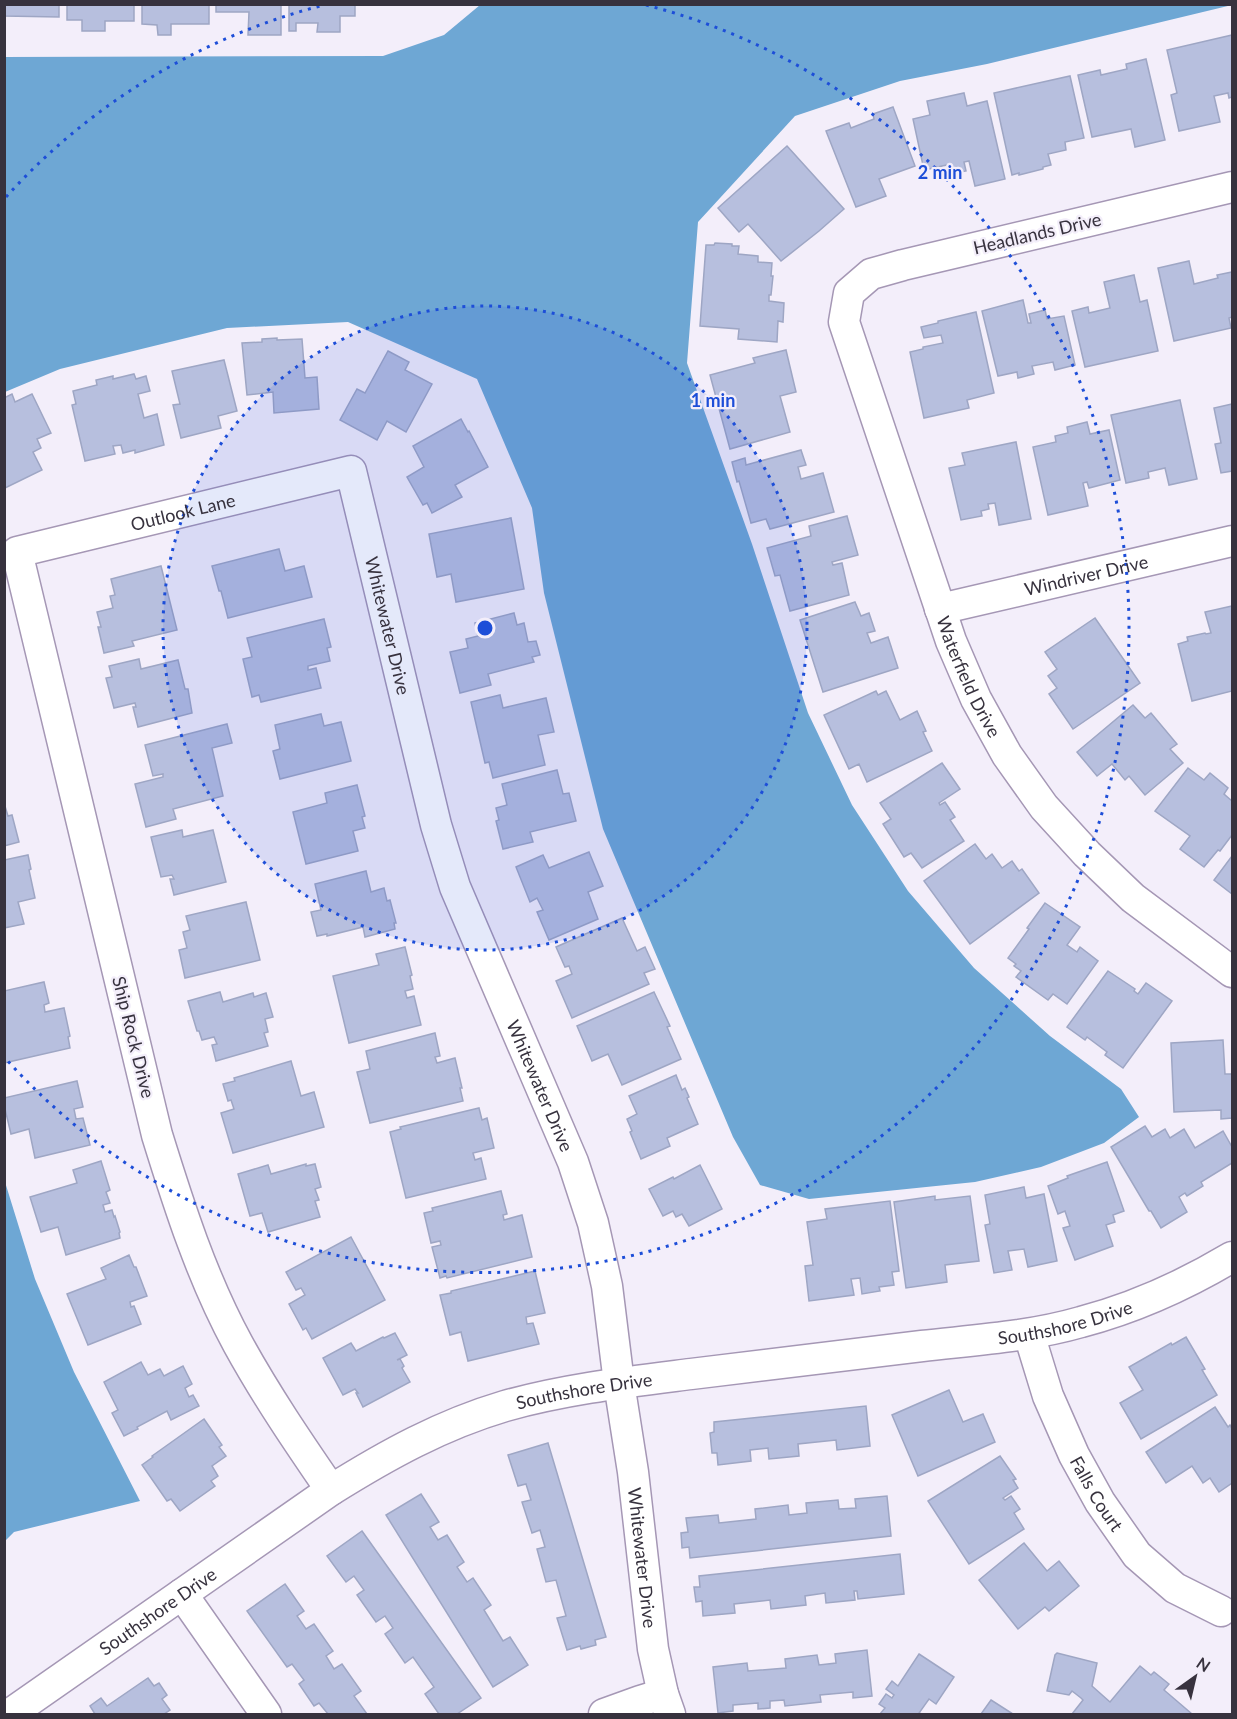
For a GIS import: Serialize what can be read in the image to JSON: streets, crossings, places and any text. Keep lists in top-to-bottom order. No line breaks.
{"streets":{"street":["Headlands Drive","Outlook Lane","Windriver Drive","Whitewater Drive","Waterfield Drive","Ship Rock Drive","Southshore Drive","Falls Court"]},"crossings":[["Headlands Drive","Waterfield Drive"],["Outlook Lane","Whitewater Drive"],["Outlook Lane","Ship Rock Drive"],["Windriver Drive","Waterfield Drive"],["Whitewater Drive","Southshore Drive"],["Ship Rock Drive","Southshore Drive"],["Southshore Drive","Falls Court"]],"north":"top right","rings":["2 min","1 min"]}
